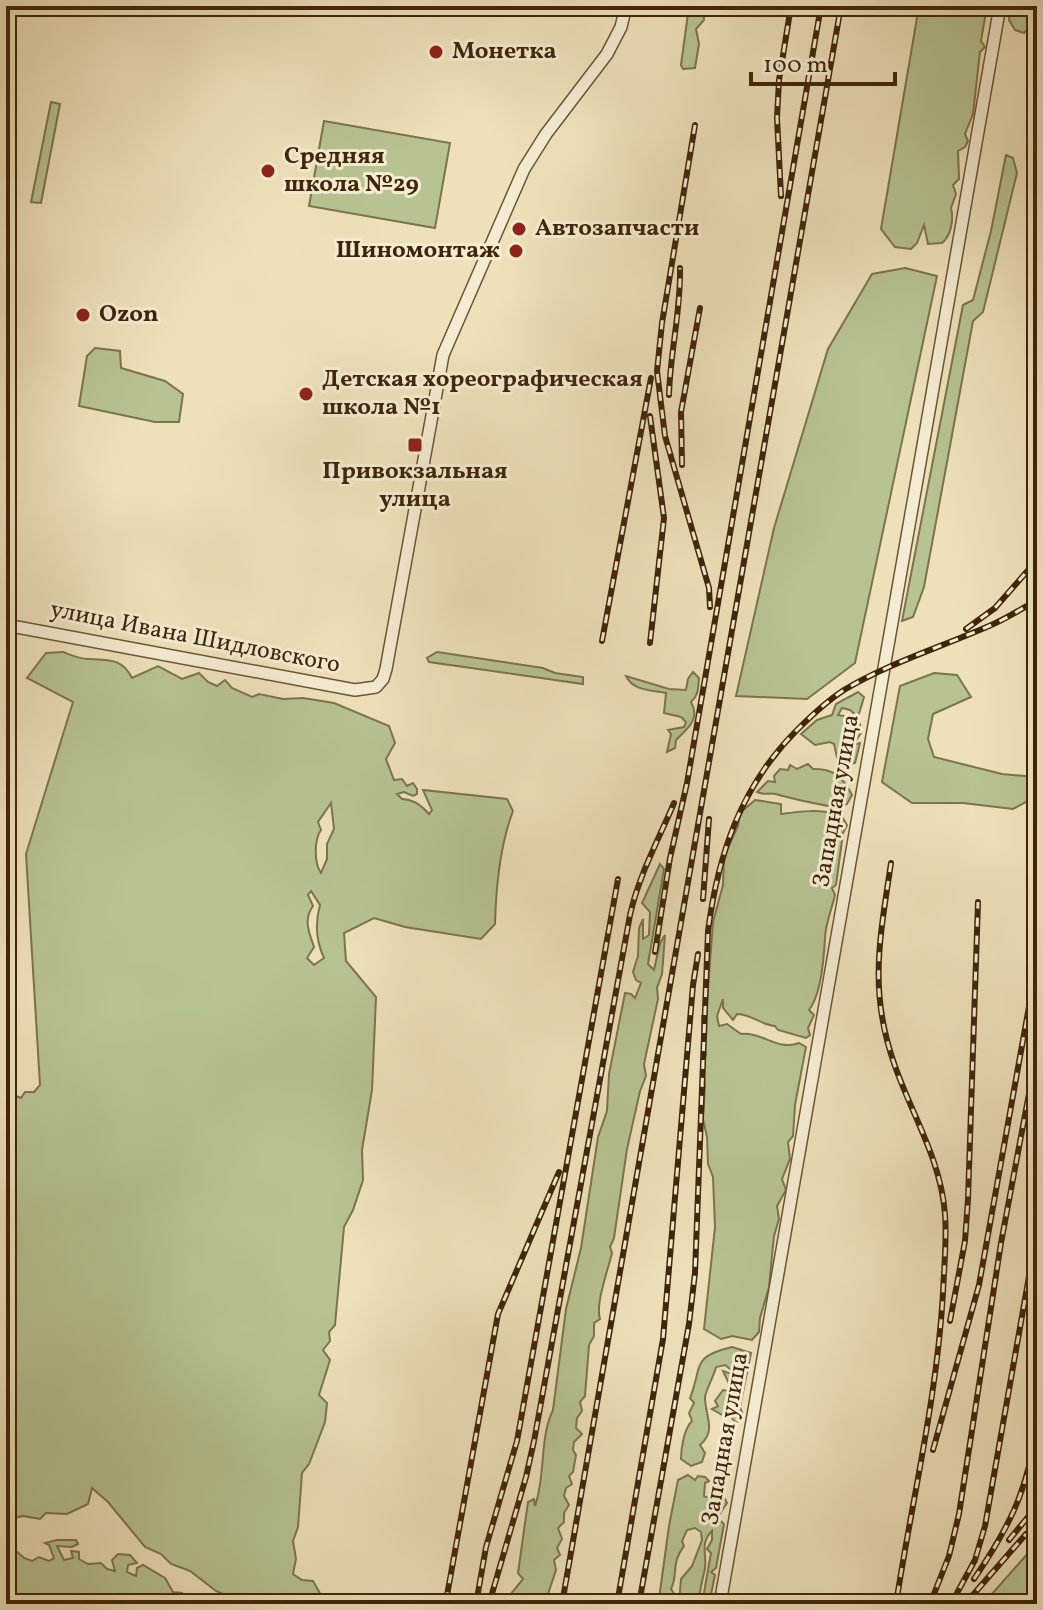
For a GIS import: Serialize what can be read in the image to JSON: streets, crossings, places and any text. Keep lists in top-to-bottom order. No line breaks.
{"streets":{"street":["улица Ивана Шидловского","Западная улица"]},"places":{"other":["Монетка","Средняя школа №29","Автозапчасти","Шиномонтаж","Ozon","Детская хореографическая школа №1"],"transit":["Привокзальная улица"]},"scale_bar":"100 m"}
